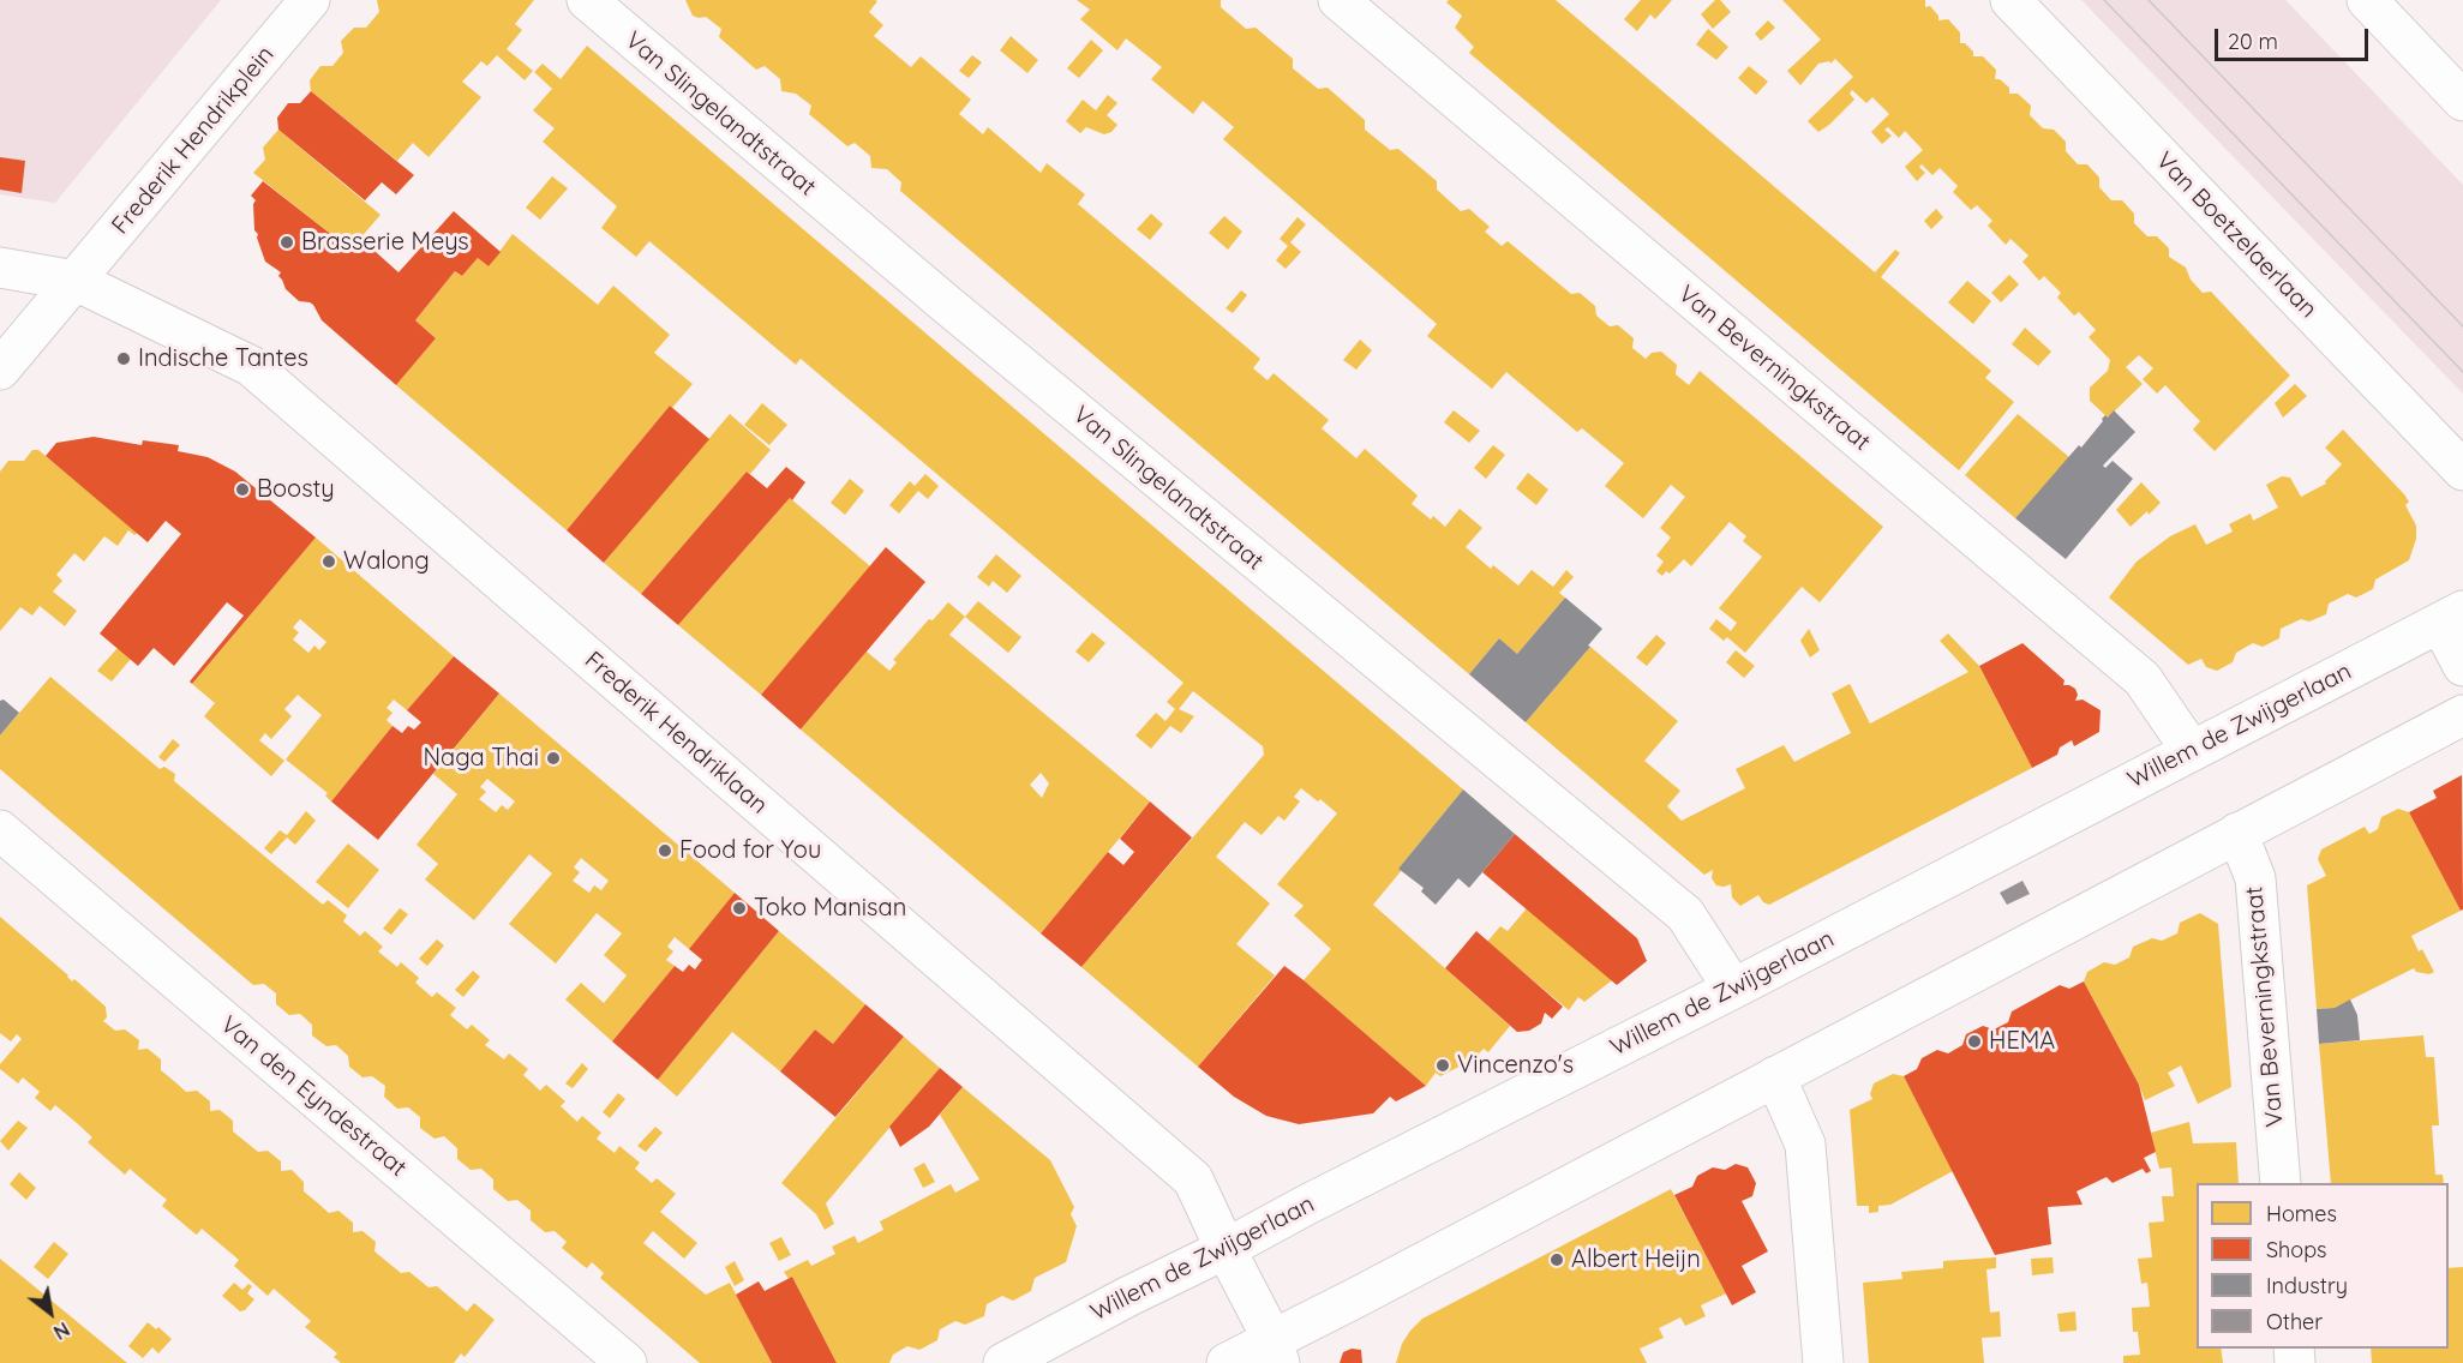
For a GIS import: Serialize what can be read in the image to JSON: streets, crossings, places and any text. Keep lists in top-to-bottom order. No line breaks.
{"streets":{"street":["Van Slingelandtstraat","Frederik Hendrikplein","Van Boetzelaerlaan","Van Beverningkstraat","Willem de Zwijgerlaan","Frederik Hendriklaan","Van den Eyndestraat"]},"crossings":[["Van Slingelandtstraat","Willem de Zwijgerlaan"],["Frederik Hendrikplein","Frederik Hendriklaan"],["Van Beverningkstraat","Willem de Zwijgerlaan"],["Willem de Zwijgerlaan","Frederik Hendriklaan"]],"places":["Brasserie Meys","Indische Tantes","Boosty","Walong","Naga Thai","Food for You","Toko Manisan","HEMA","Vincenzo's","Albert Heijn"],"legend":["Homes","Shops","Industry","Other"],"scale_bar":"20 m","north":"bottom right"}
